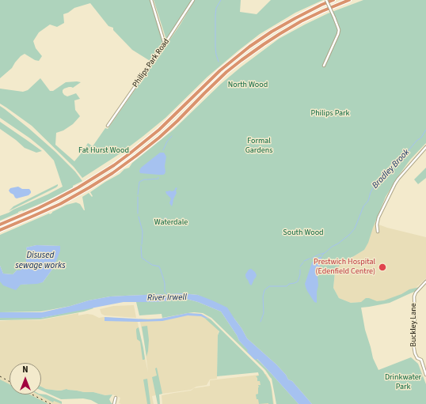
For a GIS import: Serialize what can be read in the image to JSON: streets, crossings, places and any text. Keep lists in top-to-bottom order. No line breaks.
{"streets":{"street":["Philips Park Road","Buckley Lane"]},"water":["Bradley Brook","Disused sewage works","River Irwell"],"parks":["North Wood","Philips Park","Formal Gardens","Fat Hurst Wood","Waterdale","South Wood","Drinkwater Park"],"places":["Prestwich Hospital (Edenfield Centre)"],"north":"top"}
